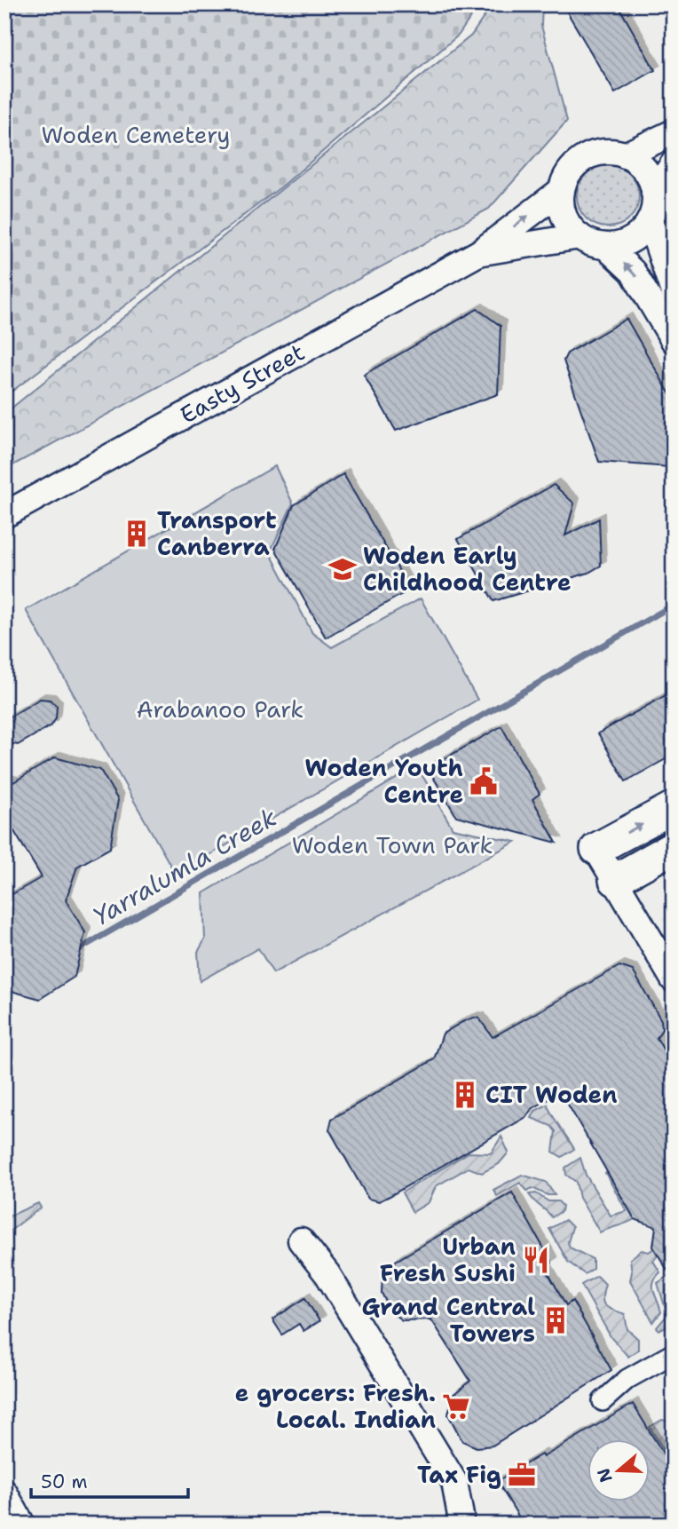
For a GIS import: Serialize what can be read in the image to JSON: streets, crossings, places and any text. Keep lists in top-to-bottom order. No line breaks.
{"streets":{"street":["Easty Street"]},"water":["Yarralumla Creek"],"parks":["Woden Cemetery","Arabanoo Park","Woden Town Park"],"places":{"building":["Transport Canberra","CIT Woden","Grand Central Towers"],"school or university":["Woden Early Childhood Centre"],"public building":["Woden Youth Centre"],"restaurant":["Urban Fresh Sushi"],"supermarket":["e grocers: Fresh. Local. Indian"],"office":["Tax Fig"]},"scale_bar":"50 m","north":"left"}
